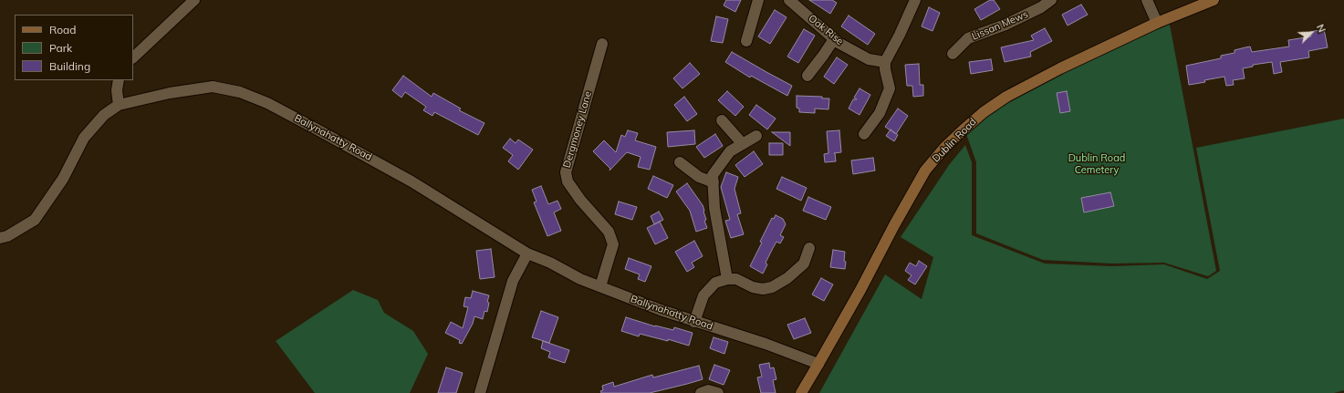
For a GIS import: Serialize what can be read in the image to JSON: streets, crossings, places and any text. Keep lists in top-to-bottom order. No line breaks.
{"streets":{"street":["Lissan Mews","Oak Rise","Dergmoney Lane","Ballynahatty Road","Dublin Road"]},"crossings":[["Dergmoney Lane","Ballynahatty Road"],["Ballynahatty Road","Dublin Road"]],"parks":["Dublin Road Cemetery"],"legend":["Road","Park","Building"],"north":"top right"}
